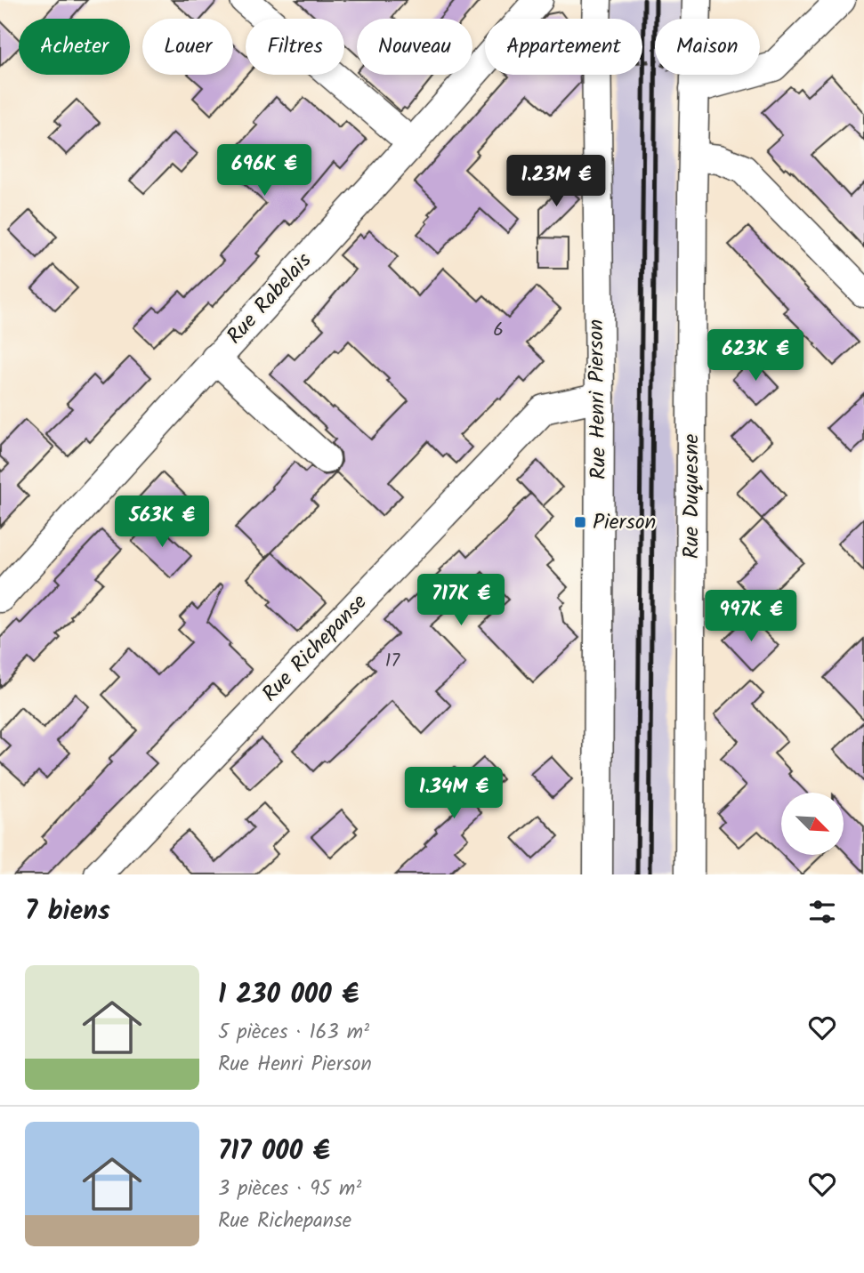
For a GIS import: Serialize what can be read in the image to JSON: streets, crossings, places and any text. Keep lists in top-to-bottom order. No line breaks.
{"streets":{"street":["Rue Rabelais","Rue Henri Pierson","Rue Duquesne","Rue Richepanse"]},"crossings":[["Rue Henri Pierson","Rue Richepanse"]],"places":{"transit":["Pierson"]},"house_numbers":["6","17"],"north":"bottom right","page":{"chip":["Acheter","Louer","Filtres","Nouveau","Appartement","Maison"],"price":["696K €","1.23M €","623K €","563K €","717K €","997K €","1.34M €"],"heading":"7 biens","list":[{"name":"1 230 000 €","note":"5 pièces · 163 m² · Rue Henri Pierson"},{"name":"717 000 €","note":"3 pièces · 95 m² · Rue Richepanse"}]}}
